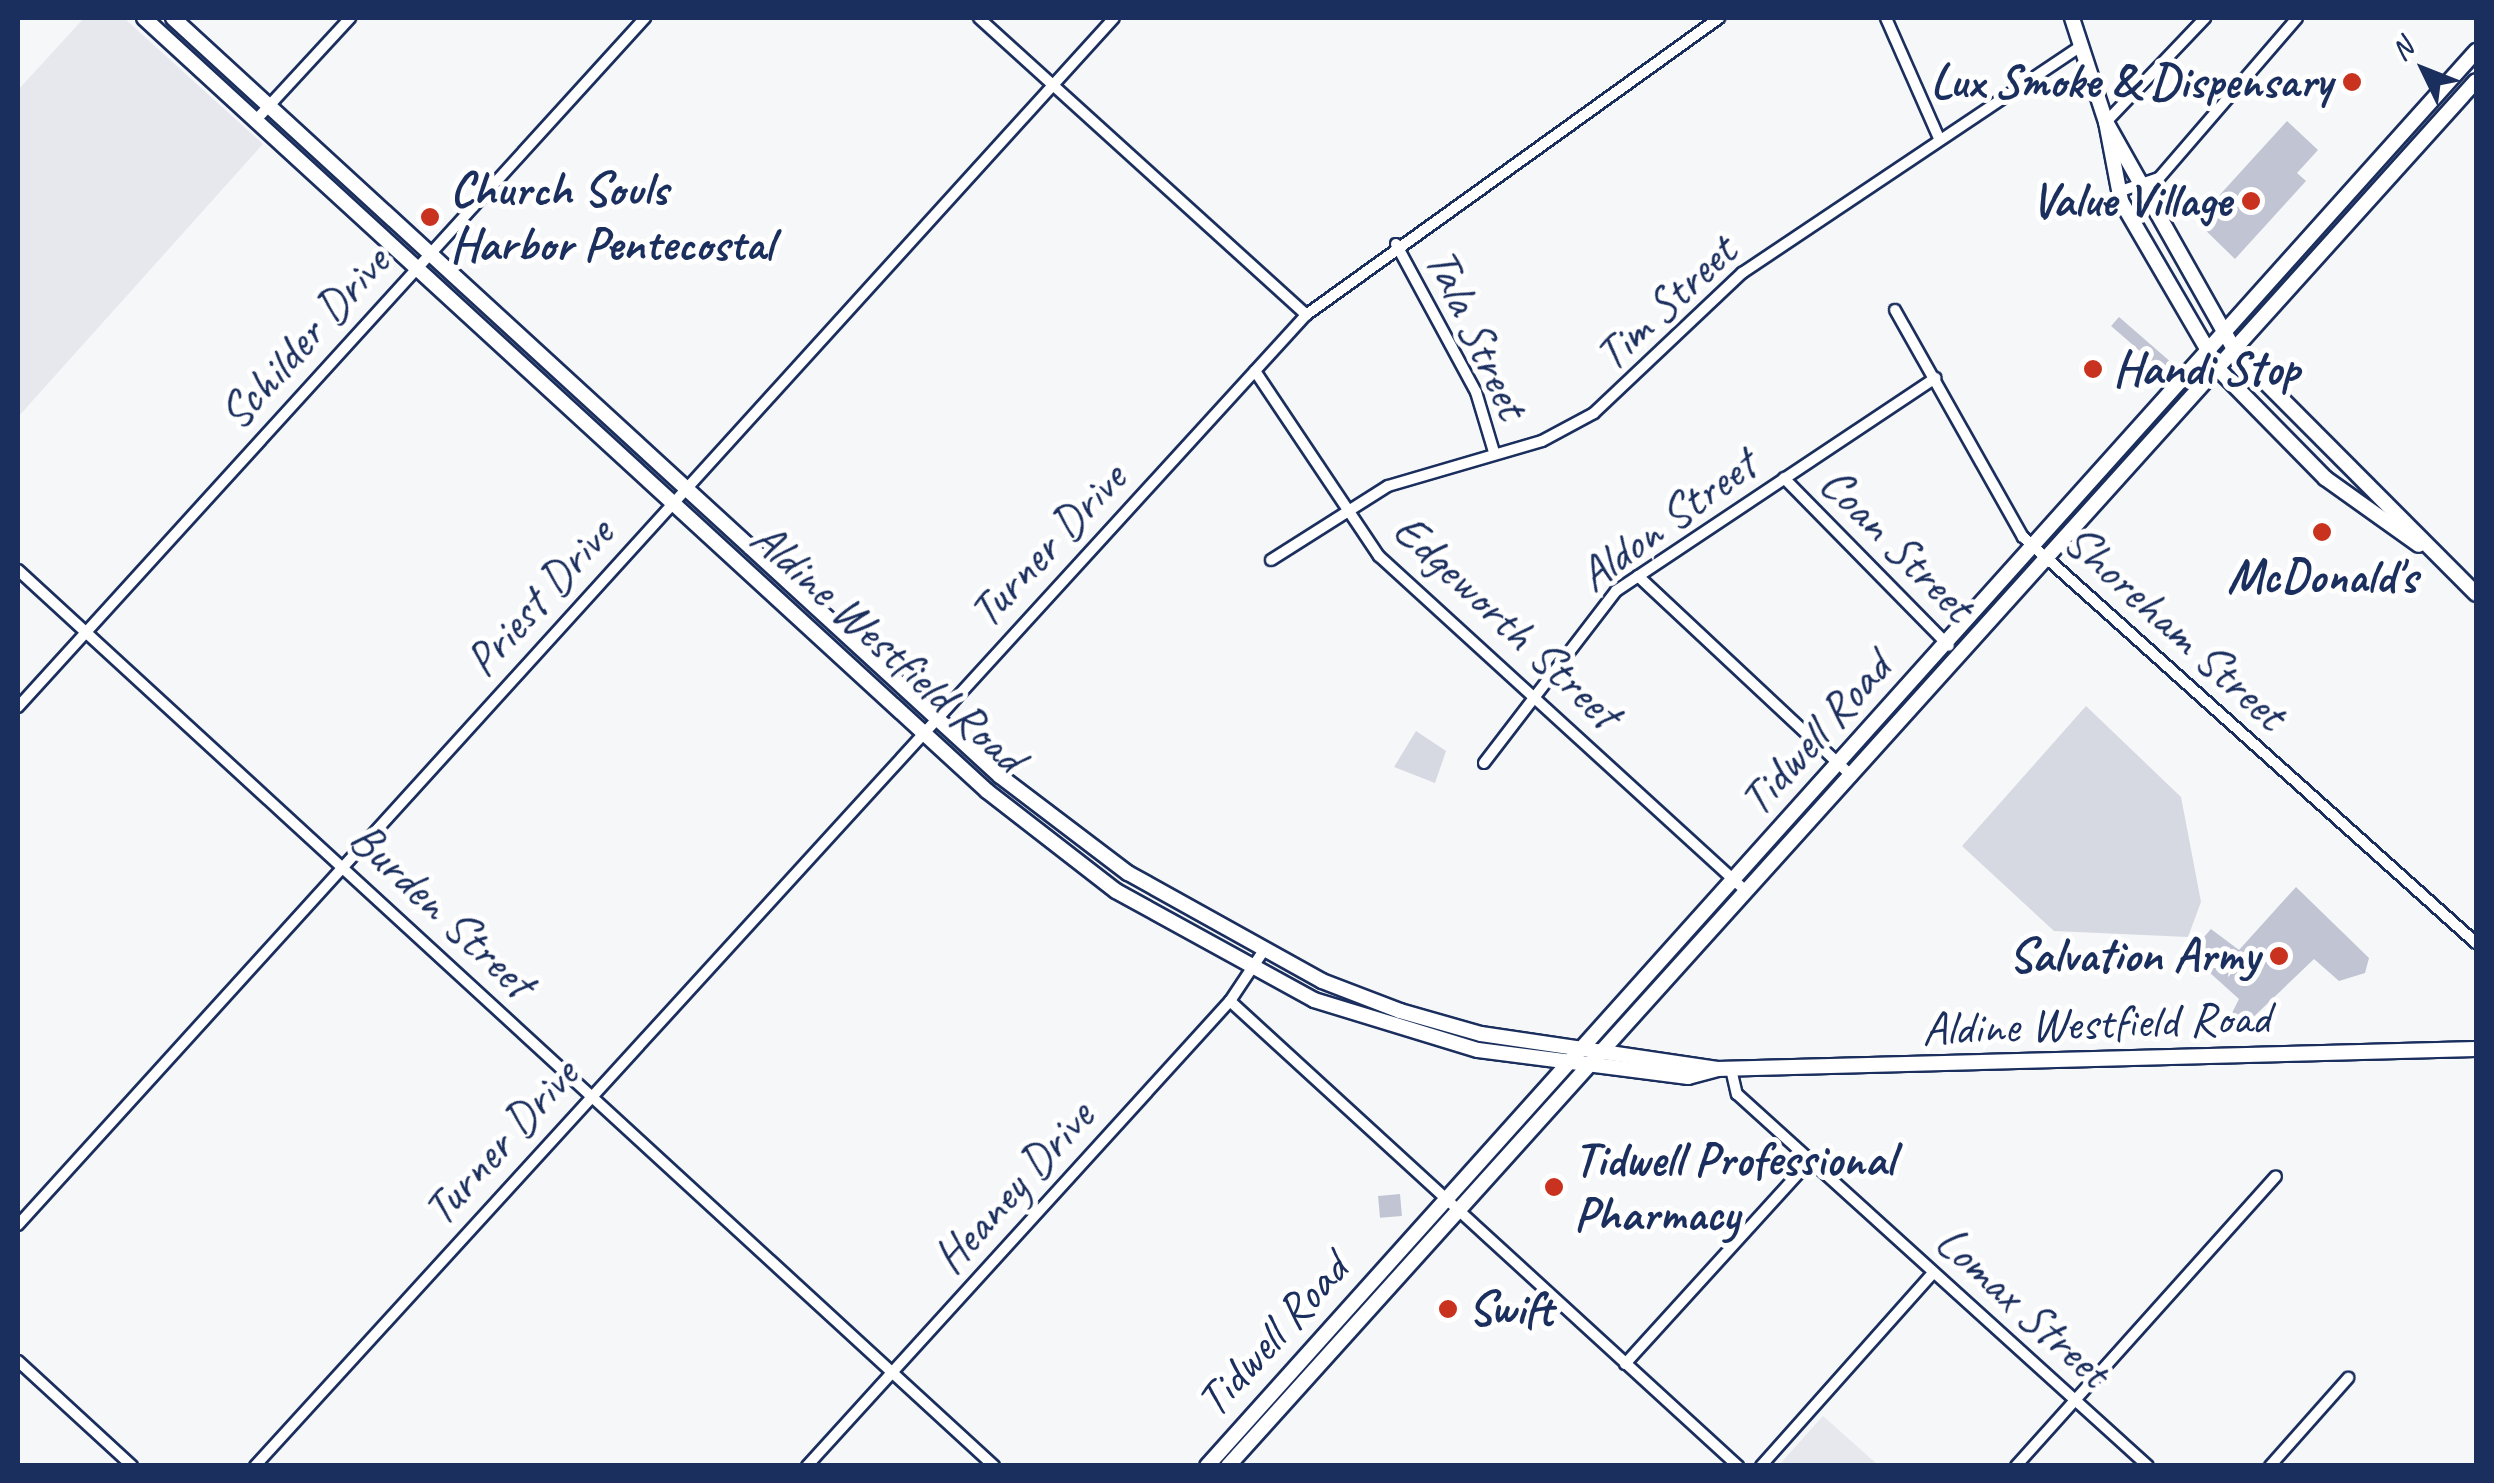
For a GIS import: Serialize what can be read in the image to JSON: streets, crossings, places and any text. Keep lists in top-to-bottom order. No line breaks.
{"streets":{"main road":["Aldine Westfield Road","Tidwell Road"],"street":["Tim Street","Tala Street","Schilder Drive","Aldon Street","Coan Street","Turner Drive","Priest Drive","Edgeworth Street","Shoreham Street","Burden Street","Heaney Drive","Lomax Street"]},"crossings":[["Tim Street","Tala Street"],["Tim Street","Edgeworth Street"],["Tala Street","Turner Drive"],["Schilder Drive","Aldine Westfield Road"],["Schilder Drive","Burden Street"],["Aldon Street","Coan Street"],["Aldon Street","Edgeworth Street"],["Aldon Street","Shoreham Street"],["Coan Street","Tidwell Road"],["Turner Drive","Edgeworth Street"],["Turner Drive","Aldine Westfield Road"],["Turner Drive","Burden Street"],["Priest Drive","Aldine Westfield Road"],["Priest Drive","Burden Street"],["Edgeworth Street","Tidwell Road"],["Shoreham Street","Tidwell Road"],["Aldine Westfield Road","Tidwell Road"],["Aldine Westfield Road","Heaney Drive"],["Aldine Westfield Road","Lomax Street"],["Burden Street","Heaney Drive"]],"places":["Lux Smoke & Dispensary","Value Village","Church Souls Harbor Pentecostal","Handi Stop","McDonald's","Salvation Army","Tidwell Professional Pharmacy","Swift"],"north":"top left"}
